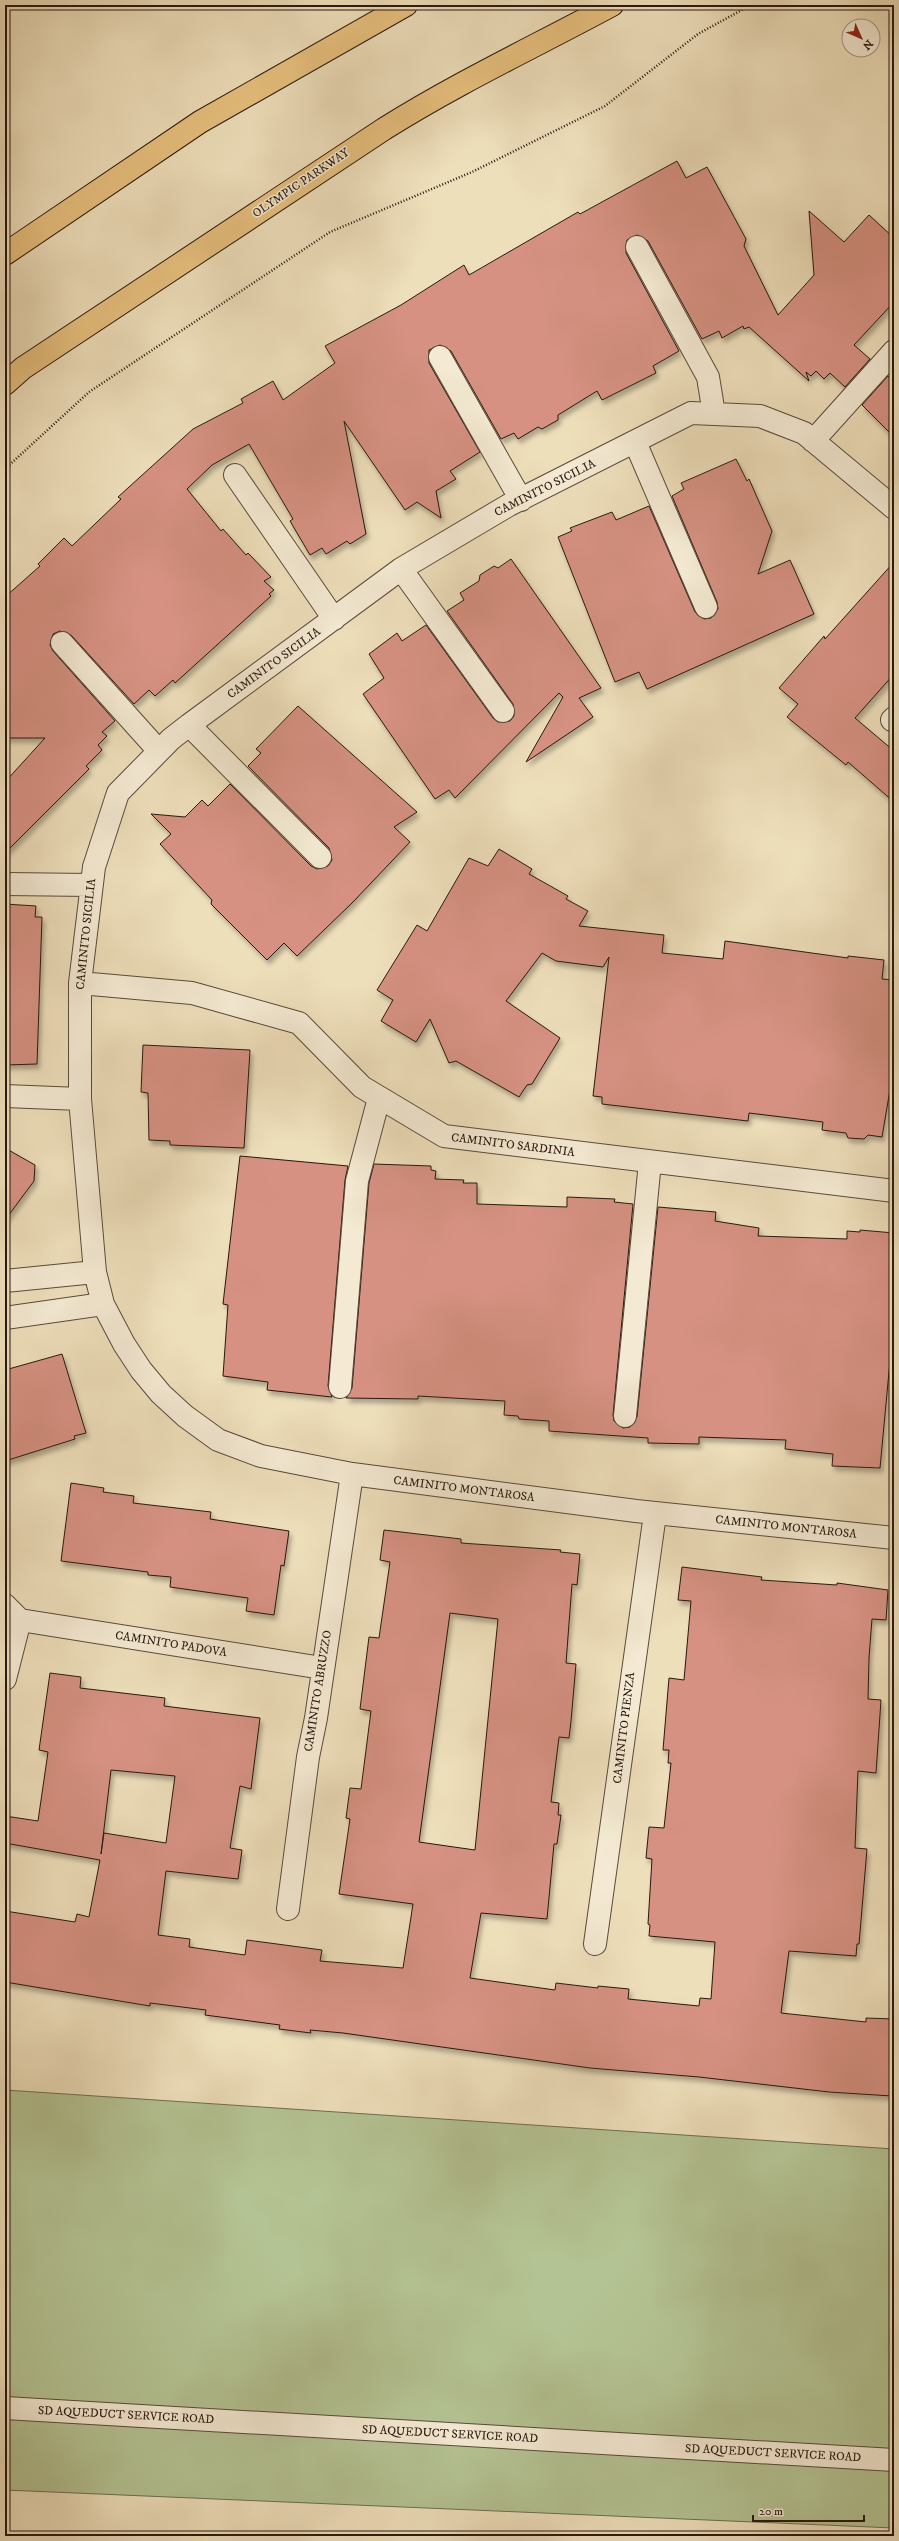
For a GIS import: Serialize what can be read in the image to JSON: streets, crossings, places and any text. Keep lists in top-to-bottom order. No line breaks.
{"streets":{"main road":["OLYMPIC PARKWAY"],"street":["CAMINITO SICILIA","CAMINITO SARDINIA","CAMINITO MONTAROSA","CAMINITO PADOVA","CAMINITO ABRUZZO","CAMINITO PIENZA","SD AQUEDUCT SERVICE ROAD"]},"crossings":[["CAMINITO SICILIA","CAMINITO SARDINIA"],["CAMINITO SICILIA","CAMINITO MONTAROSA"],["CAMINITO MONTAROSA","CAMINITO ABRUZZO"],["CAMINITO MONTAROSA","CAMINITO PIENZA"],["CAMINITO PADOVA","CAMINITO ABRUZZO"]],"scale_bar":"20 m","north":"bottom right"}
